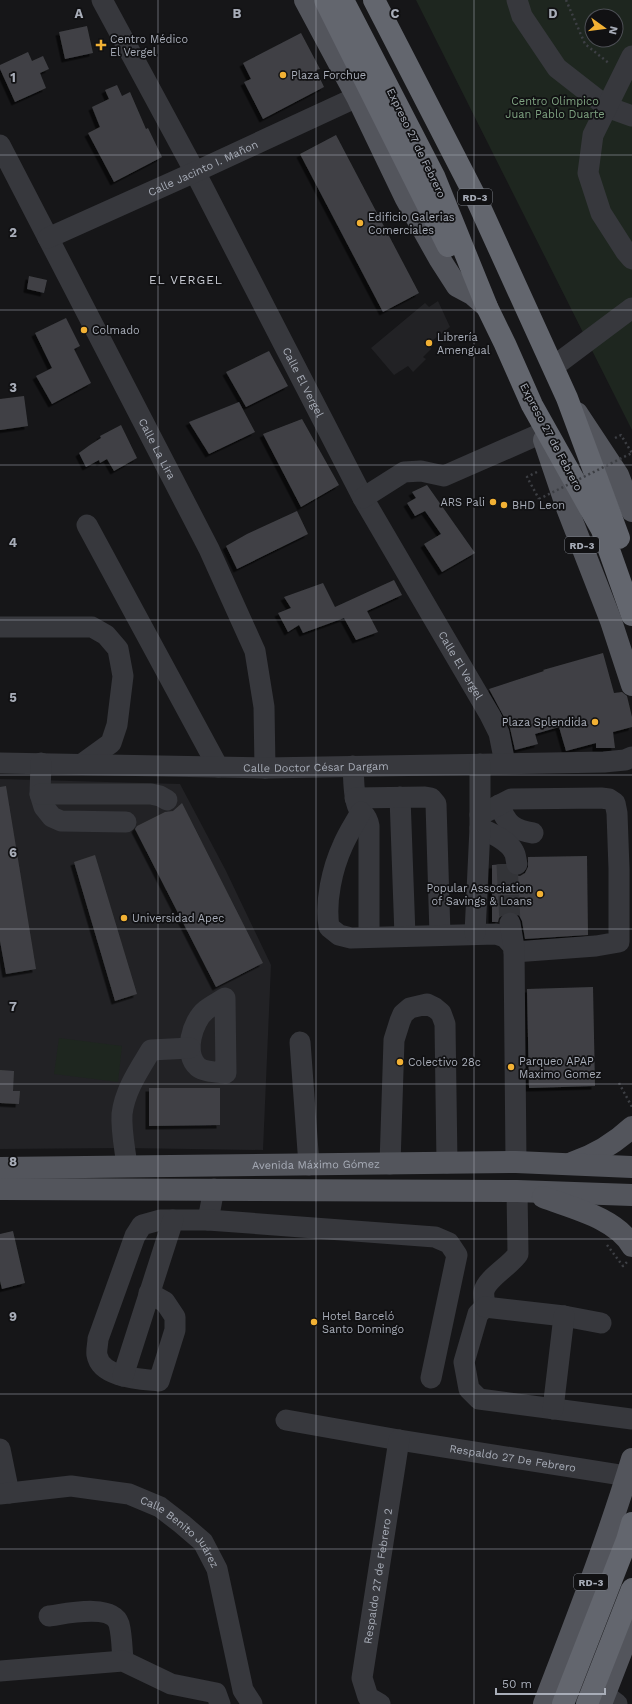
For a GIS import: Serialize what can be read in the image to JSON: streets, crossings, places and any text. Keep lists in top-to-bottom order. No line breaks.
{"streets":{"highway":["Expreso 27 de Febrero","RD-3"],"main road":["Avenida Máximo Gómez"],"street":["Calle Jacinto I. Mañon","Calle El Vergel","Calle La Lira","Calle Doctor César Dargam","Respaldo 27 De Febrero","Calle Benito Juárez","Respaldo 27 de Febrero 2"]},"crossings":[["Expreso 27 de Febrero","RD-3"],["Calle Jacinto I. Mañon","Calle El Vergel"],["Calle Jacinto I. Mañon","Calle La Lira"],["RD-3","Respaldo 27 De Febrero"],["Calle El Vergel","Calle Doctor César Dargam"],["Calle La Lira","Calle Doctor César Dargam"],["Respaldo 27 De Febrero","Respaldo 27 de Febrero 2"]],"districts":["EL VERGEL"],"parks":["Centro Olímpico Juan Pablo Duarte"],"places":{"health":["Centro Médico El Vergel"],"other":["Plaza Forchue","Edificio Galerias Comerciales","Colmado","Librería Amengual","ARS Pali","BHD Leon","Plaza Splendida","Popular Association of Savings & Loans","Universidad Apec","Colectivo 28c","Parqueo APAP Maximo Gomez","Hotel Barceló Santo Domingo"]},"scale_bar":"50 m","north":"right","grid":{"columns":["A","B","C","D"],"rows":["1","2","3","4","5","6","7","8","9"]}}
